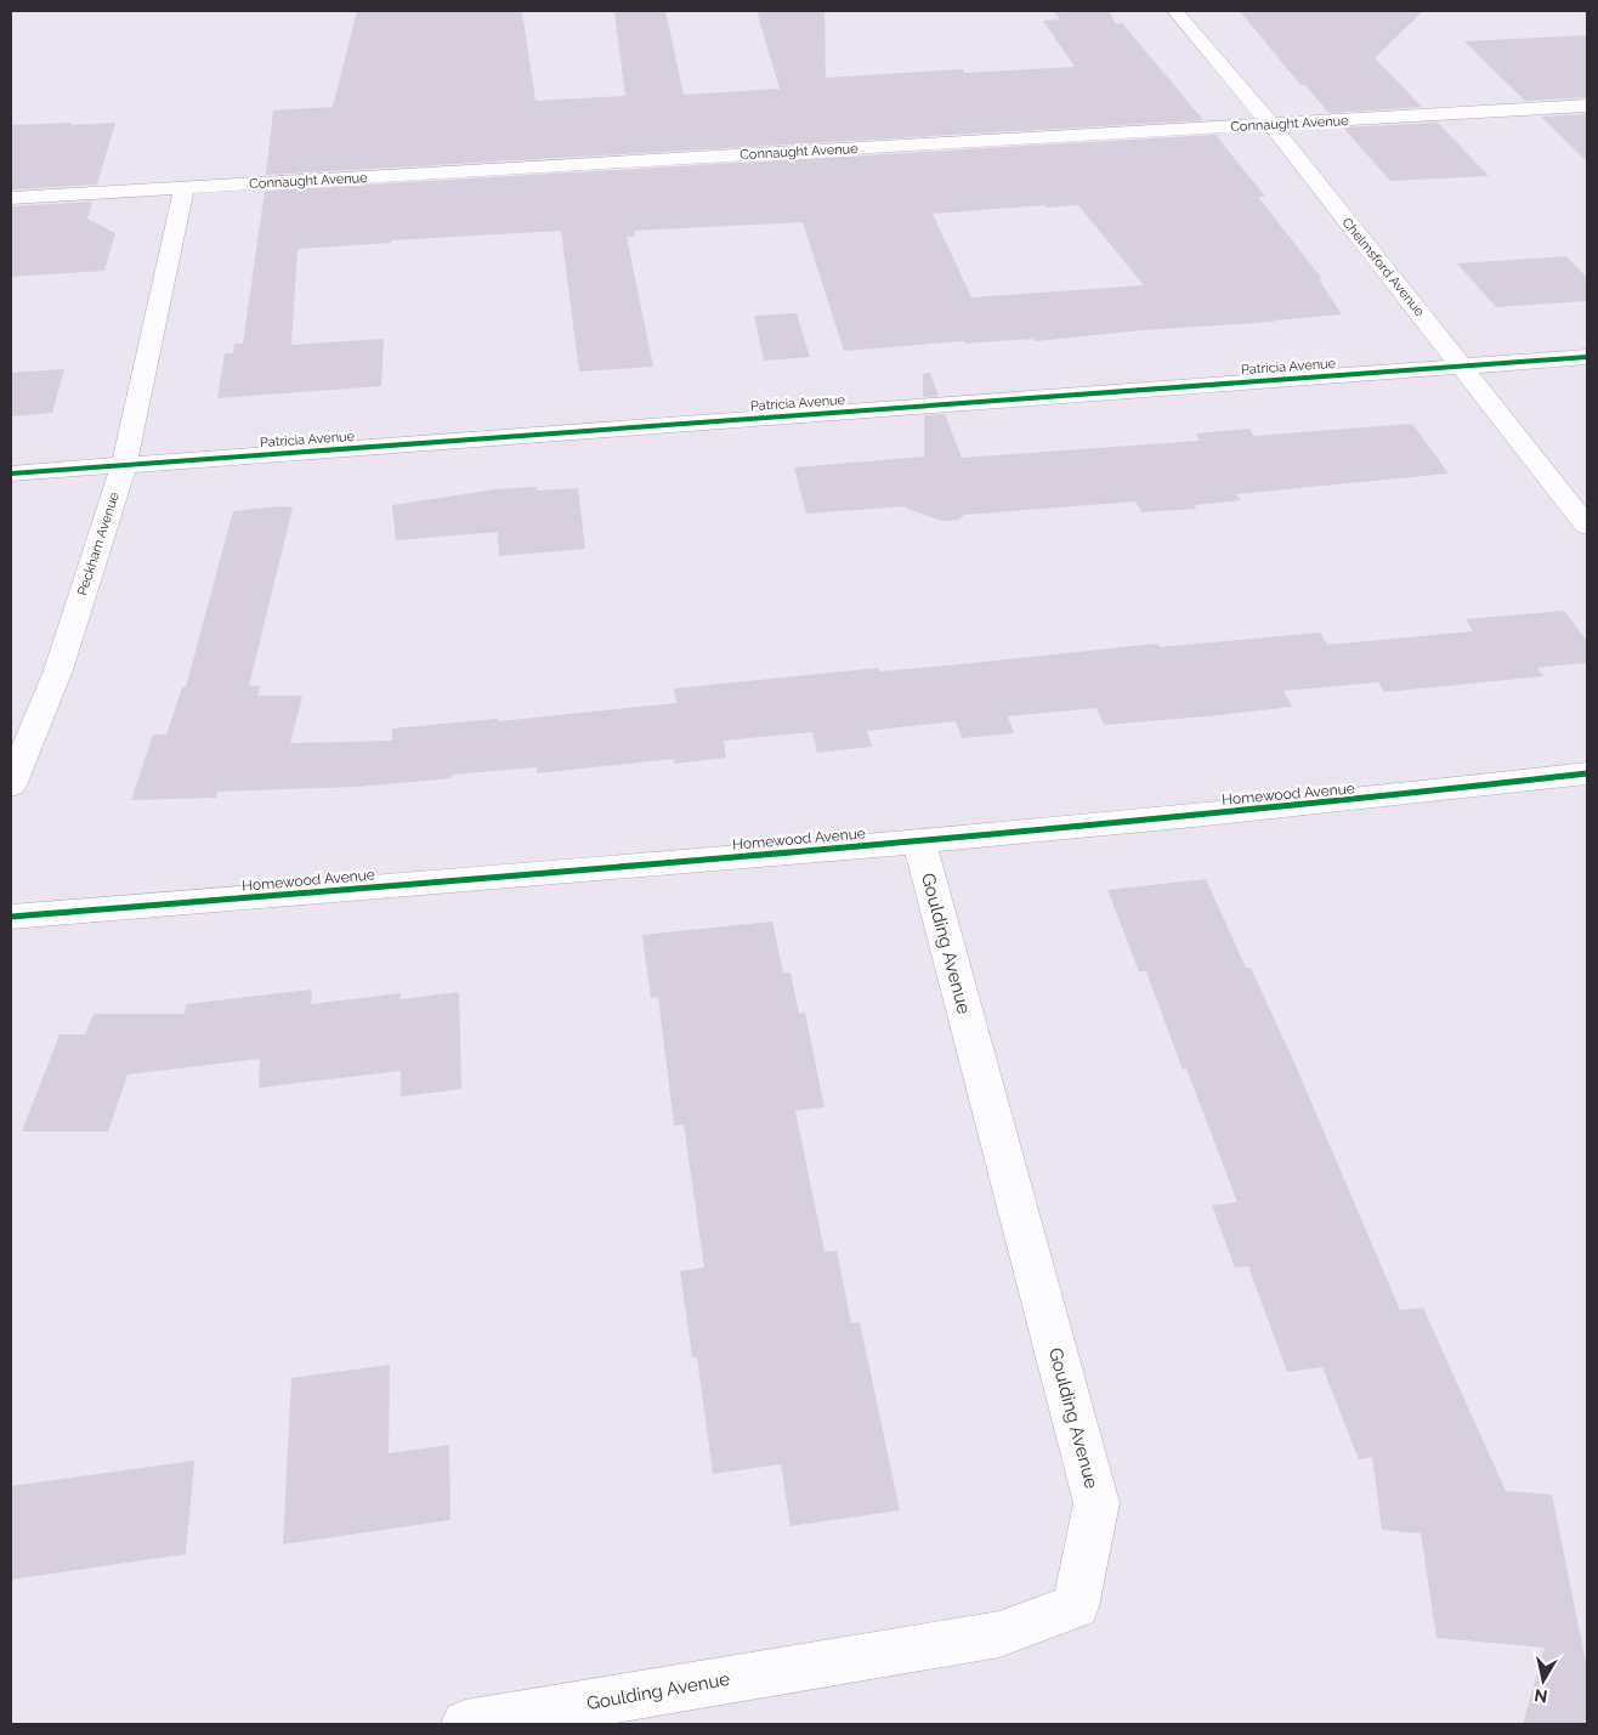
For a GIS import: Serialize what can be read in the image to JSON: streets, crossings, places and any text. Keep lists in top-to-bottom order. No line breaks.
{"streets":{"street":["Connaught Avenue","Chelmsford Avenue","Patricia Avenue","Peckham Avenue","Homewood Avenue","Goulding Avenue"]},"crossings":[["Connaught Avenue","Chelmsford Avenue"],["Connaught Avenue","Peckham Avenue"],["Chelmsford Avenue","Patricia Avenue"],["Patricia Avenue","Peckham Avenue"],["Homewood Avenue","Goulding Avenue"]],"north":"bottom"}
